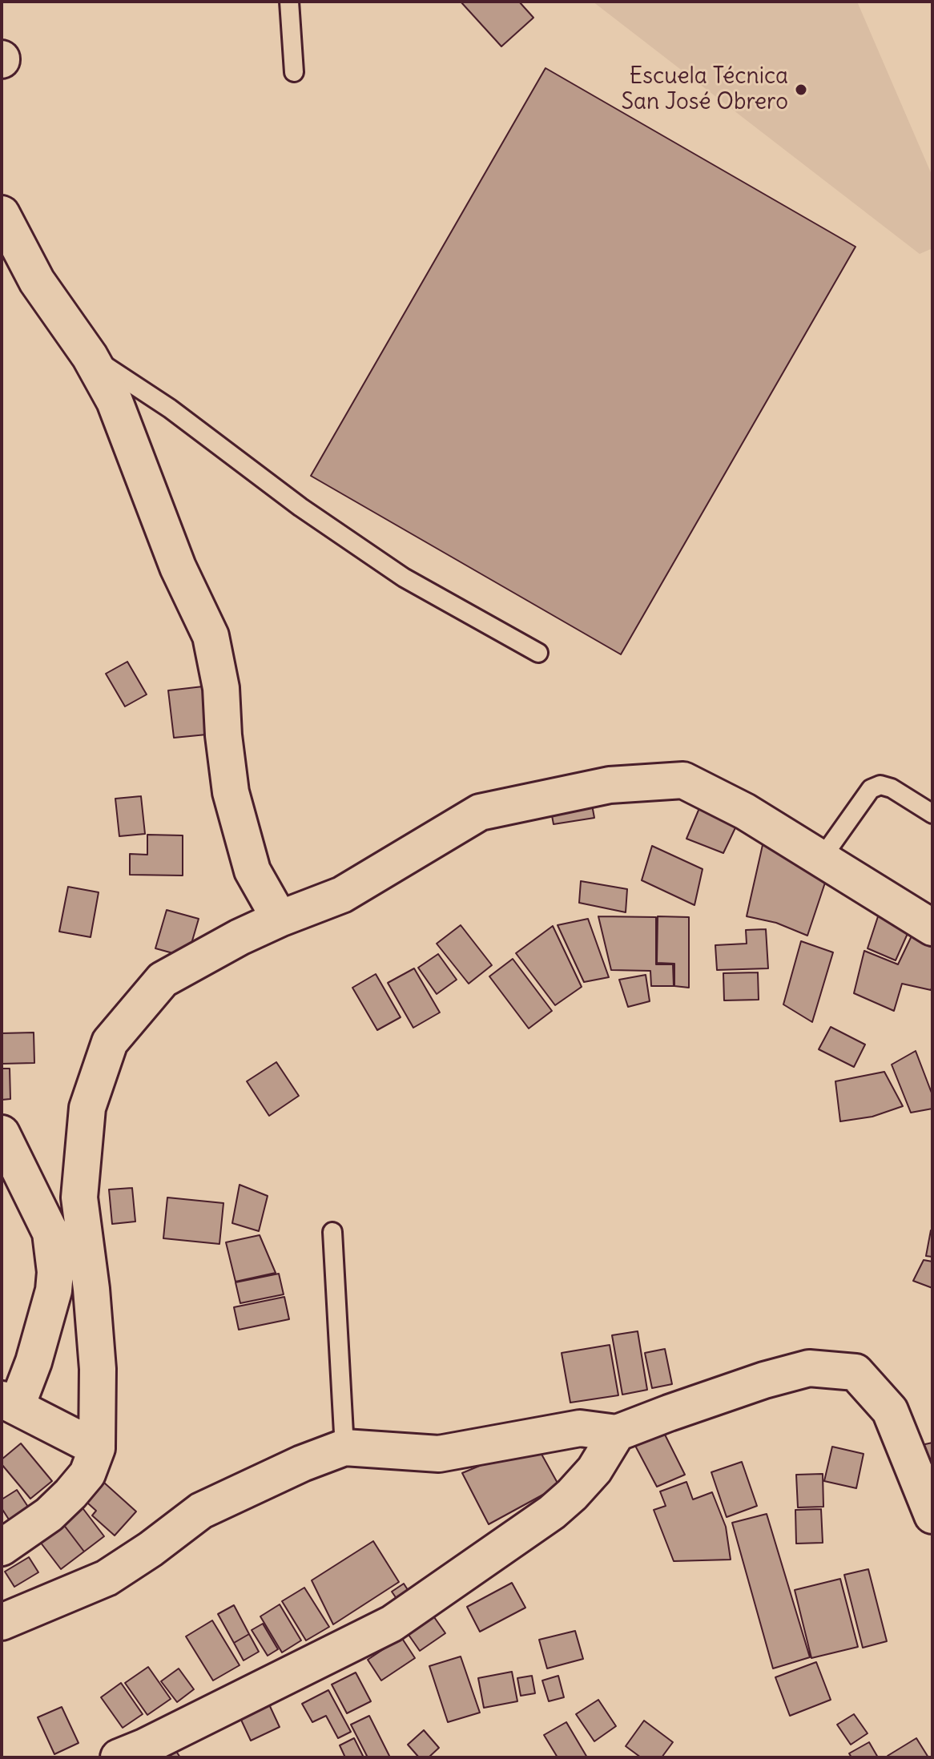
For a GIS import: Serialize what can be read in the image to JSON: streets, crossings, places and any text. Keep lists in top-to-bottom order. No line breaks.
{"places":["Escuela Técnica San José Obrero"]}
